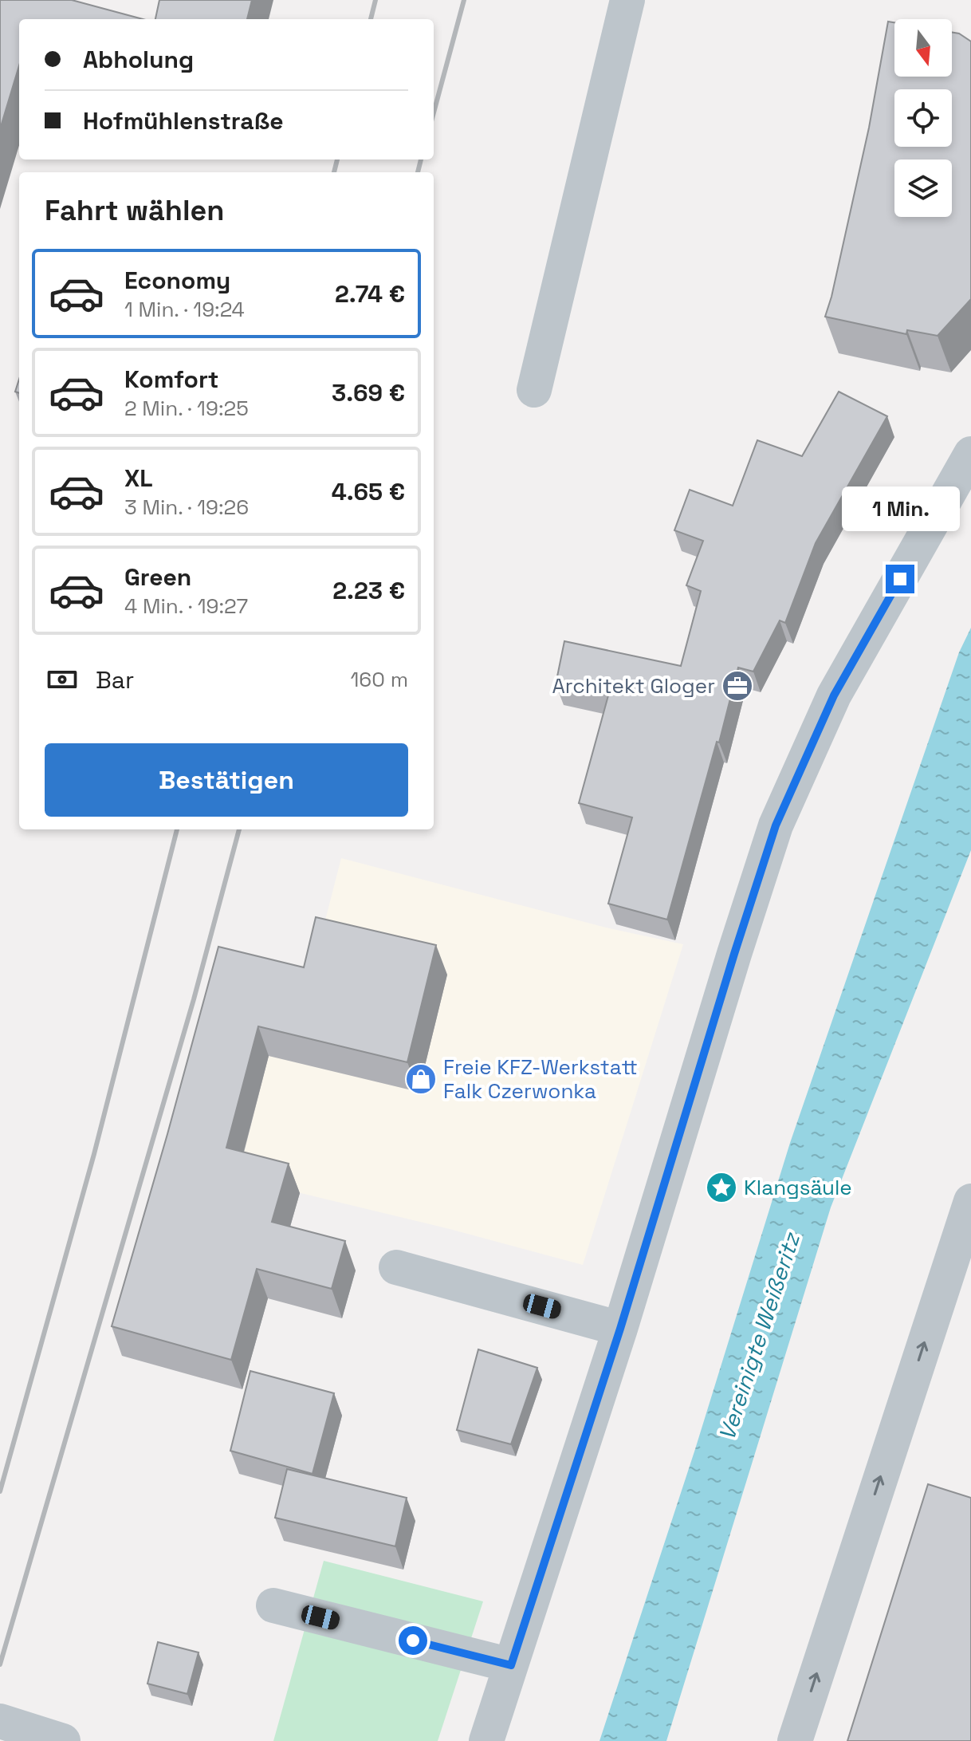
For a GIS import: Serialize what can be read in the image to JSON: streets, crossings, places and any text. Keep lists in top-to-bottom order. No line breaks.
{"water":["Vereinigte Weißeritz"],"places":{"office":["Architekt Gloger"],"shop":["Freie KFZ-Werkstatt Falk Czerwonka"],"place":["Klangsäule"]},"north":"bottom","page":{"banner":["Abholung","Hofmühlenstraße"],"heading":"Fahrt wählen","list":[{"name":"Economy","note":"1 Min. · 19:24","value":"2.74 €"},{"name":"Komfort","note":"2 Min. · 19:25","value":"3.69 €"},{"name":"XL","note":"3 Min. · 19:26","value":"4.65 €"},{"name":"Green","note":"4 Min. · 19:27","value":"2.23 €"}],"bubble":"1 Min.","pay":["Bar","160 m"],"buttons":"Bestätigen"}}
